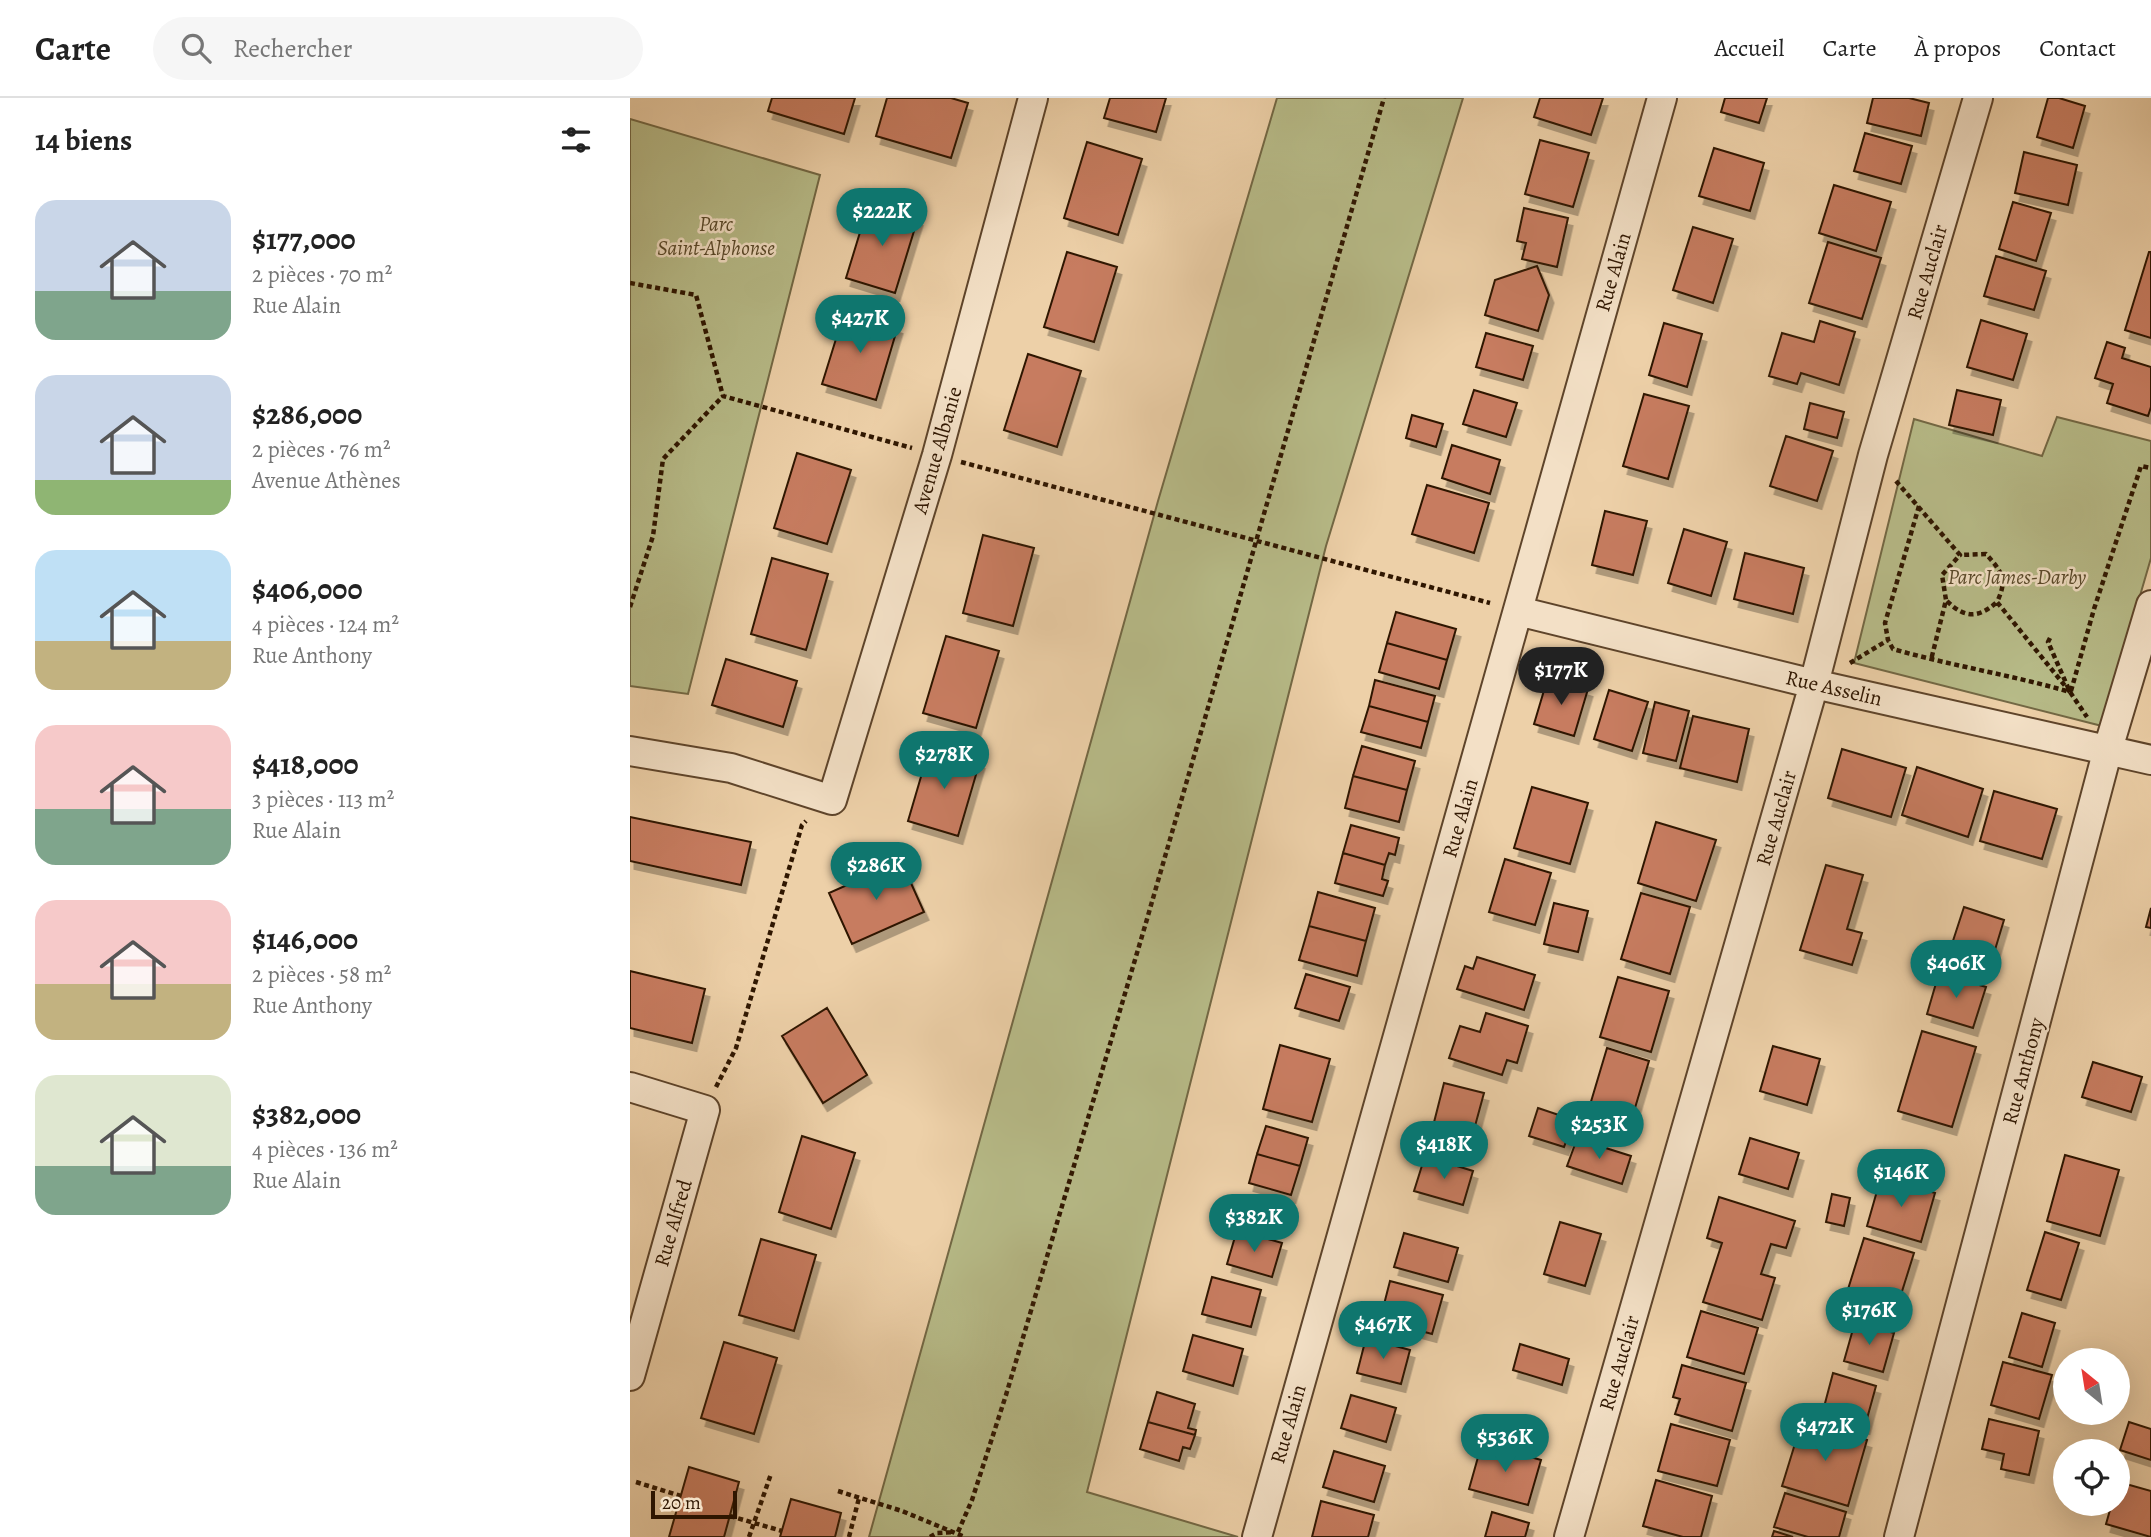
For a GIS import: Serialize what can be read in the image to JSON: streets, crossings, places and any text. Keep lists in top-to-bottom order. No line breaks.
{"streets":{"street":["Rue Alain","Rue Auclair","Avenue Albanie","Rue Asselin","Rue Anthony","Rue Alfred"]},"crossings":[["Rue Alain","Rue Asselin"],["Rue Auclair","Rue Asselin"],["Rue Asselin","Rue Anthony"]],"parks":["Parc Saint-Alphonse","Parc James-Darby"],"scale_bar":"20 m","north":"top left","page":{"header":"Carte","search":"Rechercher","nav":["Accueil","Carte","À propos","Contact"],"heading":"14 biens","list":[{"name":"$177,000","note":"2 pièces · 70 m² · Rue Alain"},{"name":"$286,000","note":"2 pièces · 76 m² · Avenue Athènes"},{"name":"$406,000","note":"4 pièces · 124 m² · Rue Anthony"},{"name":"$418,000","note":"3 pièces · 113 m² · Rue Alain"},{"name":"$146,000","note":"2 pièces · 58 m² · Rue Anthony"},{"name":"$382,000","note":"4 pièces · 136 m² · Rue Alain"}],"price":["$222K","$427K","$177K","$278K","$286K","$406K","$253K","$418K","$146K","$382K","$176K","$467K","$472K","$536K"],"scale":"20 m"}}
